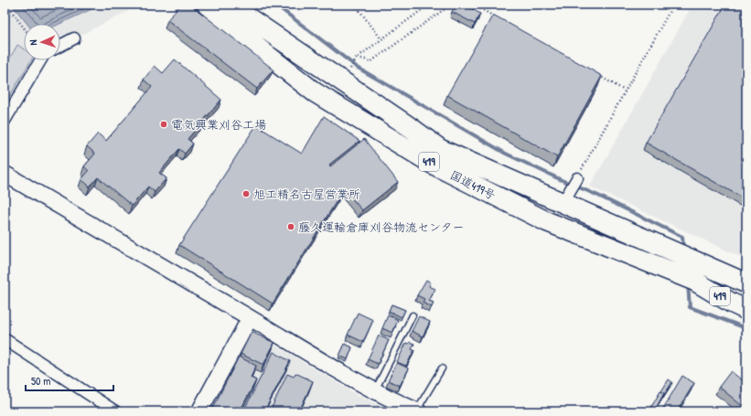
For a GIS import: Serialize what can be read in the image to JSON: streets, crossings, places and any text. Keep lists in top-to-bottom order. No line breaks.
{"streets":{"highway":["419","国道419号"]},"places":["電気興業刈谷工場","旭工精名古屋営業所","藤久運輸倉庫刈谷物流センター"],"scale_bar":"50 m","north":"left"}
